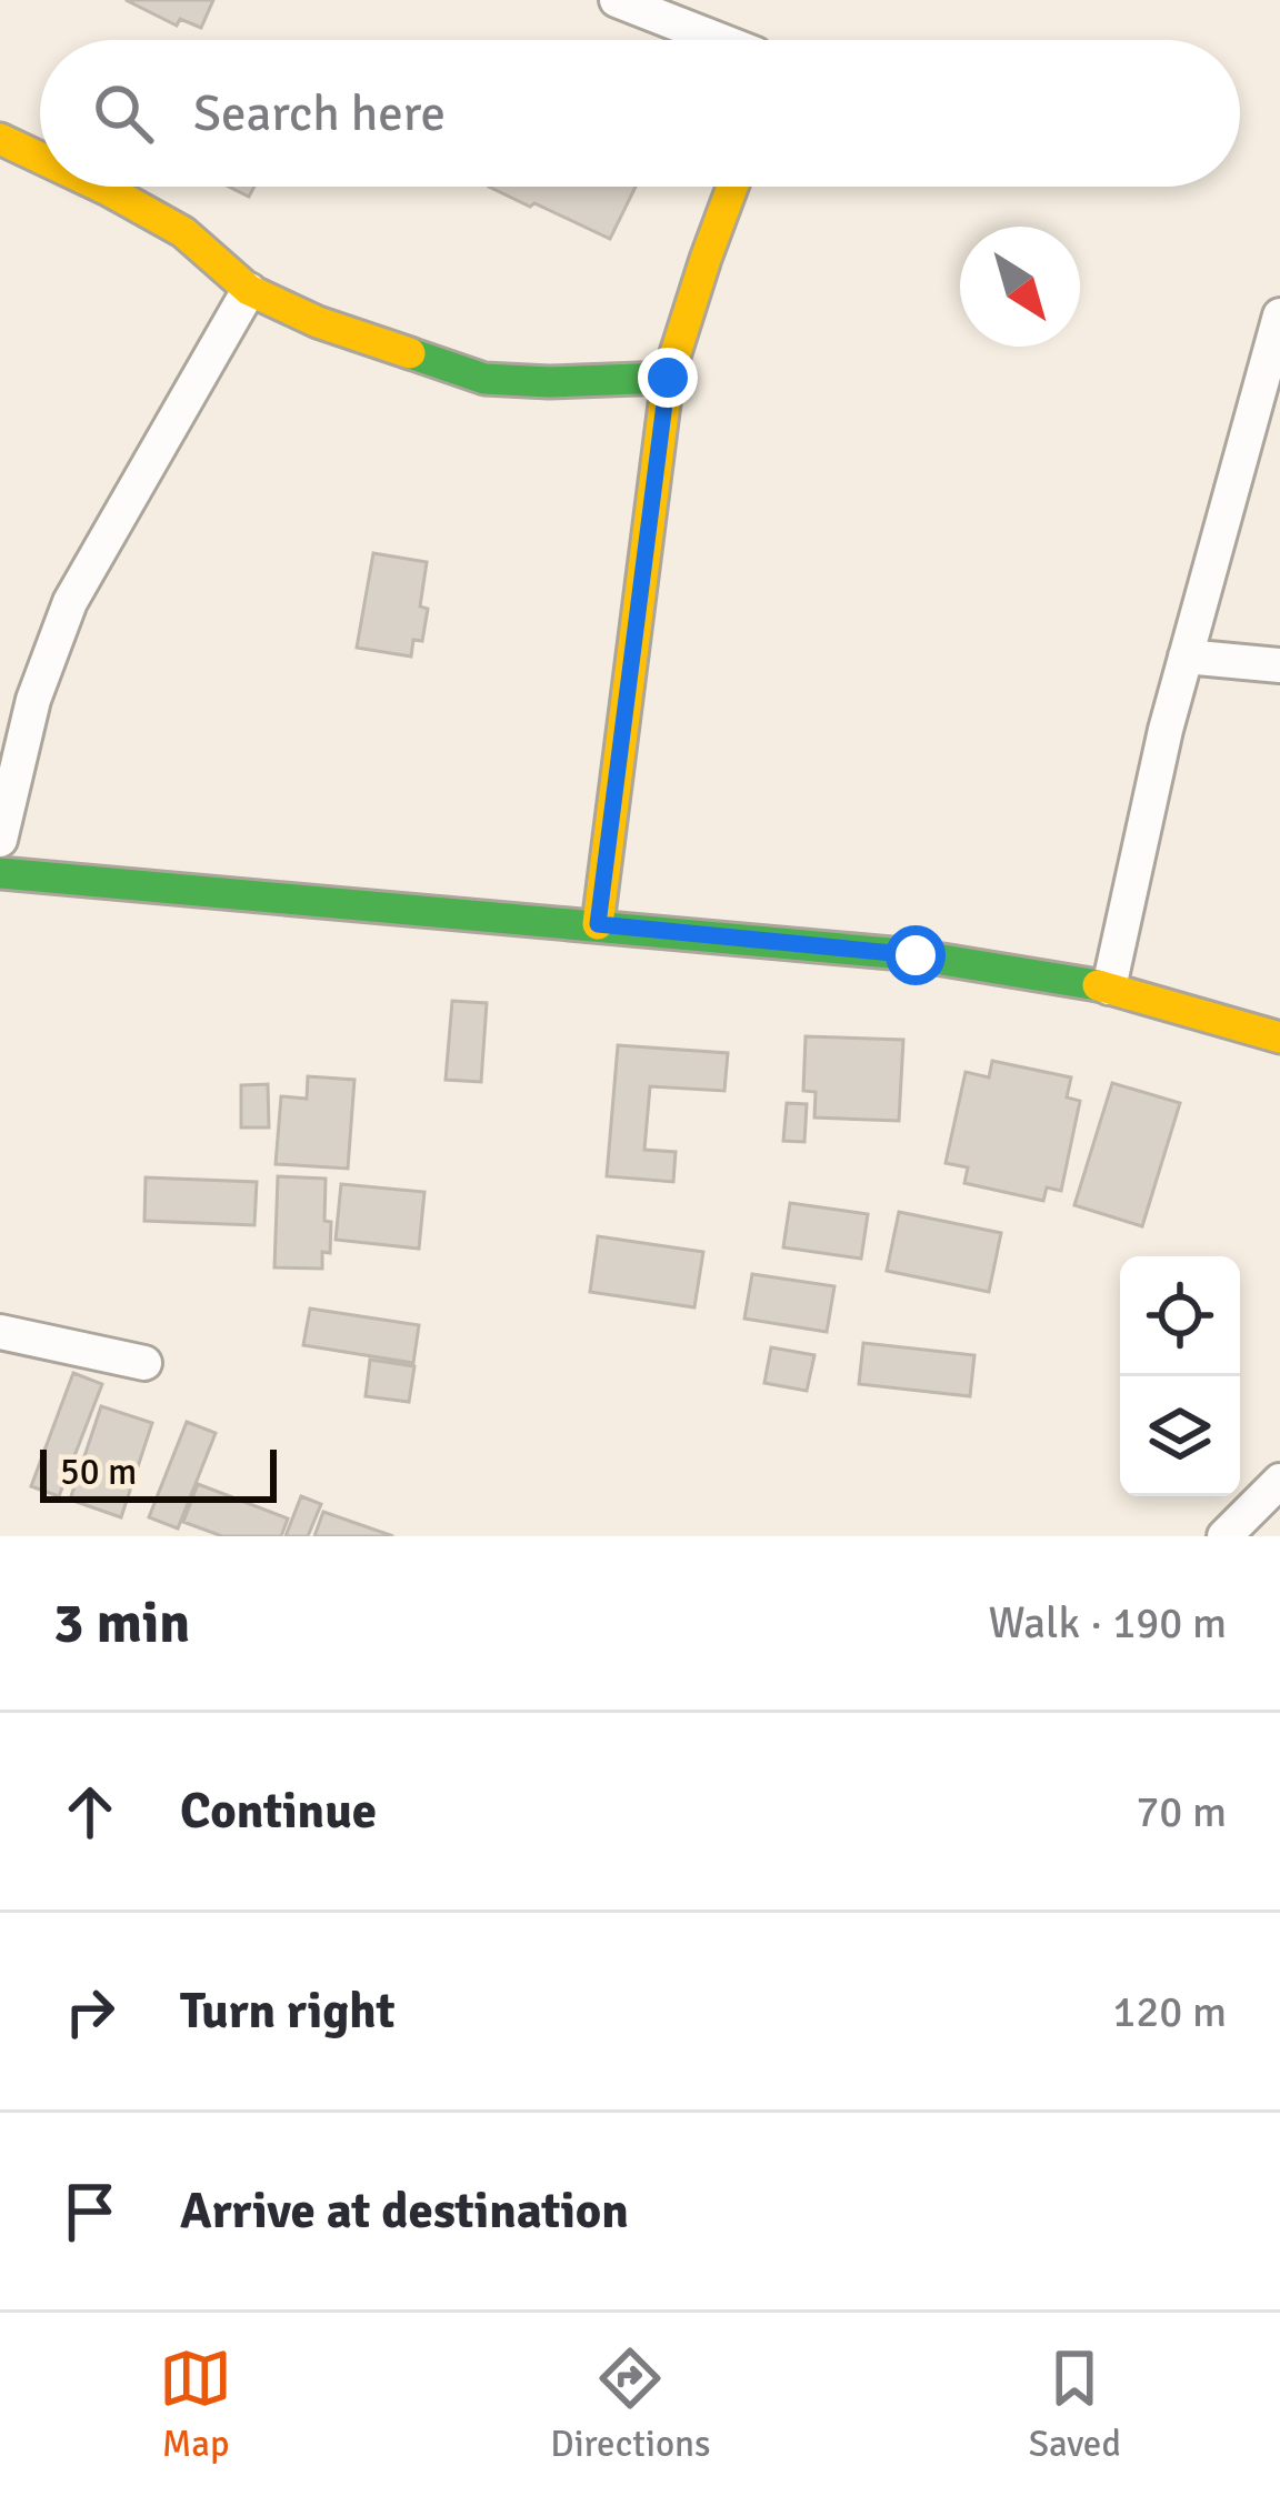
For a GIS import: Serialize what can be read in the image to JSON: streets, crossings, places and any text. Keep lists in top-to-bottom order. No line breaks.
{"scale_bar":"50 m","north":"bottom right","page":{"search":"Search here","scale":"50 m","heading":["3 min","Walk · 190 m"],"list":[["Continue","70 m"],["Turn right","120 m"],"Arrive at destination"],"nav":["Map","Directions","Saved"]}}
